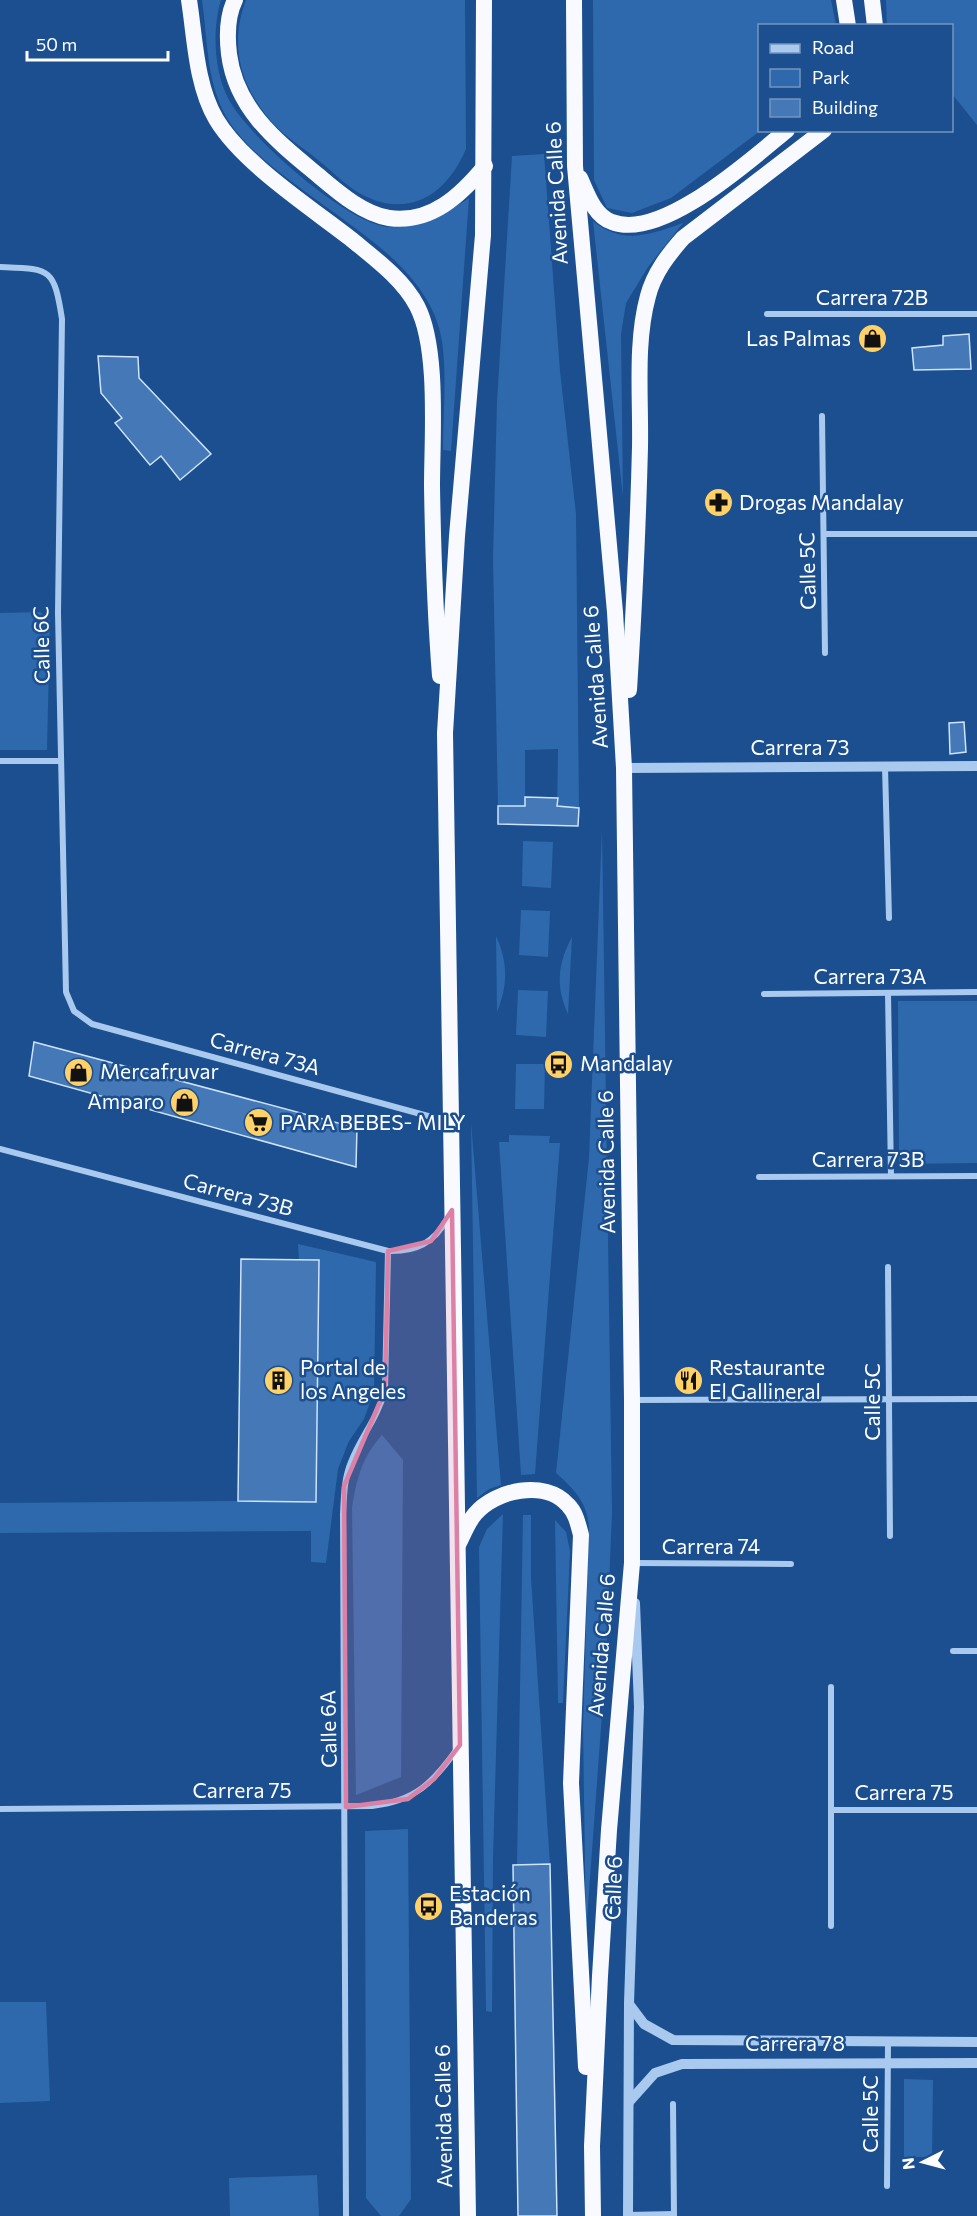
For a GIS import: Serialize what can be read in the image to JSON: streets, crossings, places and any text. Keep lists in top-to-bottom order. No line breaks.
{"streets":{"highway":["Avenida Calle 6"],"street":["Carrera 72B","Calle 5C","Calle 6C","Carrera 73","Carrera 73A","Carrera 73B","Carrera 74","Calle 6A","Carrera 75","Calle 6","Carrera 78"]},"crossings":[["Avenida Calle 6","Carrera 73"],["Avenida Calle 6","Carrera 73A"],["Avenida Calle 6","Carrera 73B"],["Avenida Calle 6","Carrera 74"],["Avenida Calle 6","Carrera 75"],["Avenida Calle 6","Calle 6"],["Calle 5C","Carrera 78"],["Calle 6C","Carrera 73A"],["Carrera 73B","Calle 6A"],["Carrera 74","Calle 6"],["Calle 6A","Carrera 75"],["Calle 6","Carrera 78"]],"places":{"shop":["Las Palmas","Mercafruvar","Amparo"],"pharmacy":["Drogas Mandalay"],"bus stop":["Mandalay","Estación Banderas"],"supermarket":["PARA BEBES- MILY"],"building":["Portal de los Angeles"],"restaurant":["Restaurante El Gallineral"]},"legend":["Road","Park","Building"],"scale_bar":"50 m","north":"left"}
